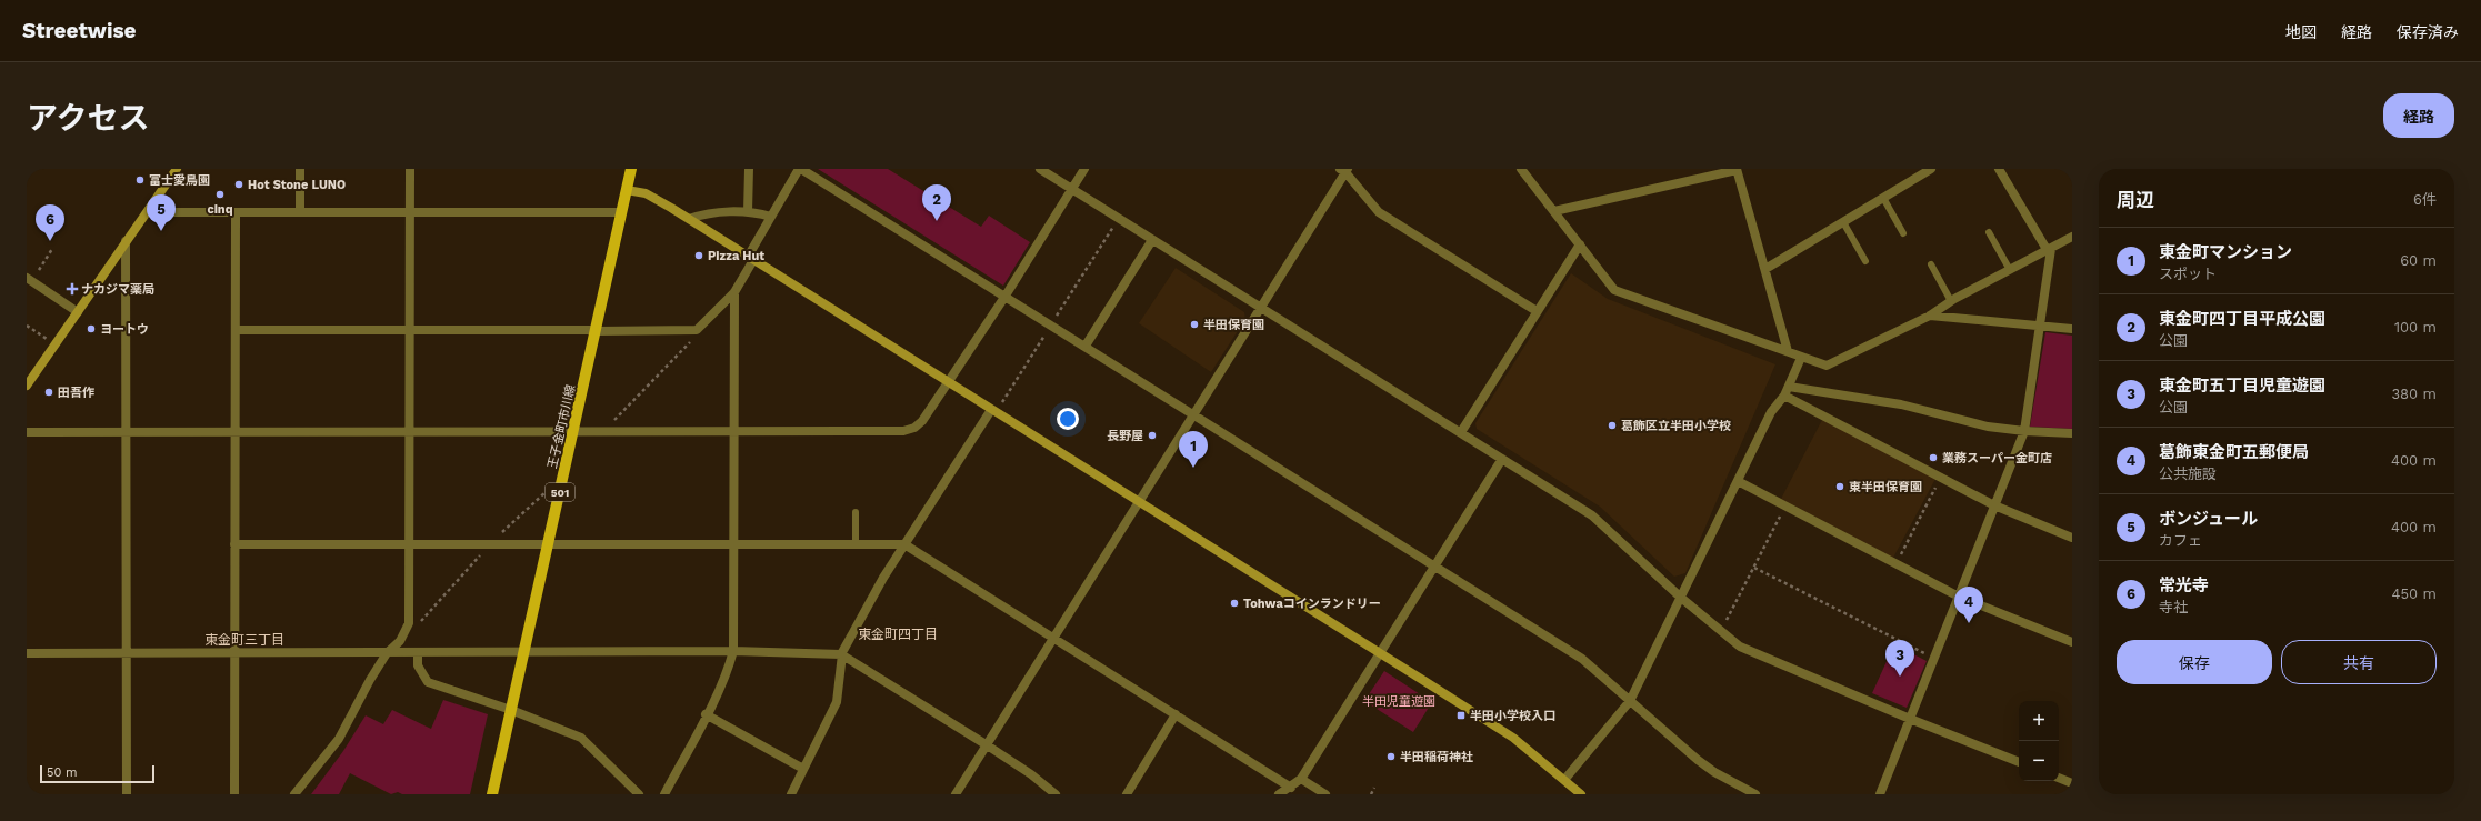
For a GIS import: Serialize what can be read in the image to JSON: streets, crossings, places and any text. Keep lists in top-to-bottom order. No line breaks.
{"streets":{"main road":["王子金町市川線","501"]},"districts":["東金町四丁目","東金町三丁目"],"parks":["半田児童遊園"],"places":{"other":["富士愛鳥園","Hot Stone LUNO","cinq","Pizza Hut","半田保育園","ヨートウ","田吾作","葛飾区立半田小学校","長野屋","業務スーパー金町店","東半田保育園","Tohwaコインランドリー","半田稲荷神社"],"health":["ナカジマ薬局"],"transit":["半田小学校入口"]},"scale_bar":"50 m","page":{"header":"Streetwise","nav":["地図","経路","保存済み"],"title":"アクセス","buttons":["経路",["保存","共有"]],"heading":["周辺","6件"],"pins":["2","5","6","1","4","3"],"list":[{"mark":"1","name":"東金町マンション","note":"スポット","value":"60 m"},{"mark":"2","name":"東金町四丁目平成公園","note":"公園","value":"100 m"},{"mark":"3","name":"東金町五丁目児童遊園","note":"公園","value":"380 m"},{"mark":"4","name":"葛飾東金町五郵便局","note":"公共施設","value":"400 m"},{"mark":"5","name":"ボンジュール","note":"カフェ","value":"400 m"},{"mark":"6","name":"常光寺","note":"寺社","value":"450 m"}],"map_buttons":["+","−"],"scale":"50 m"}}
